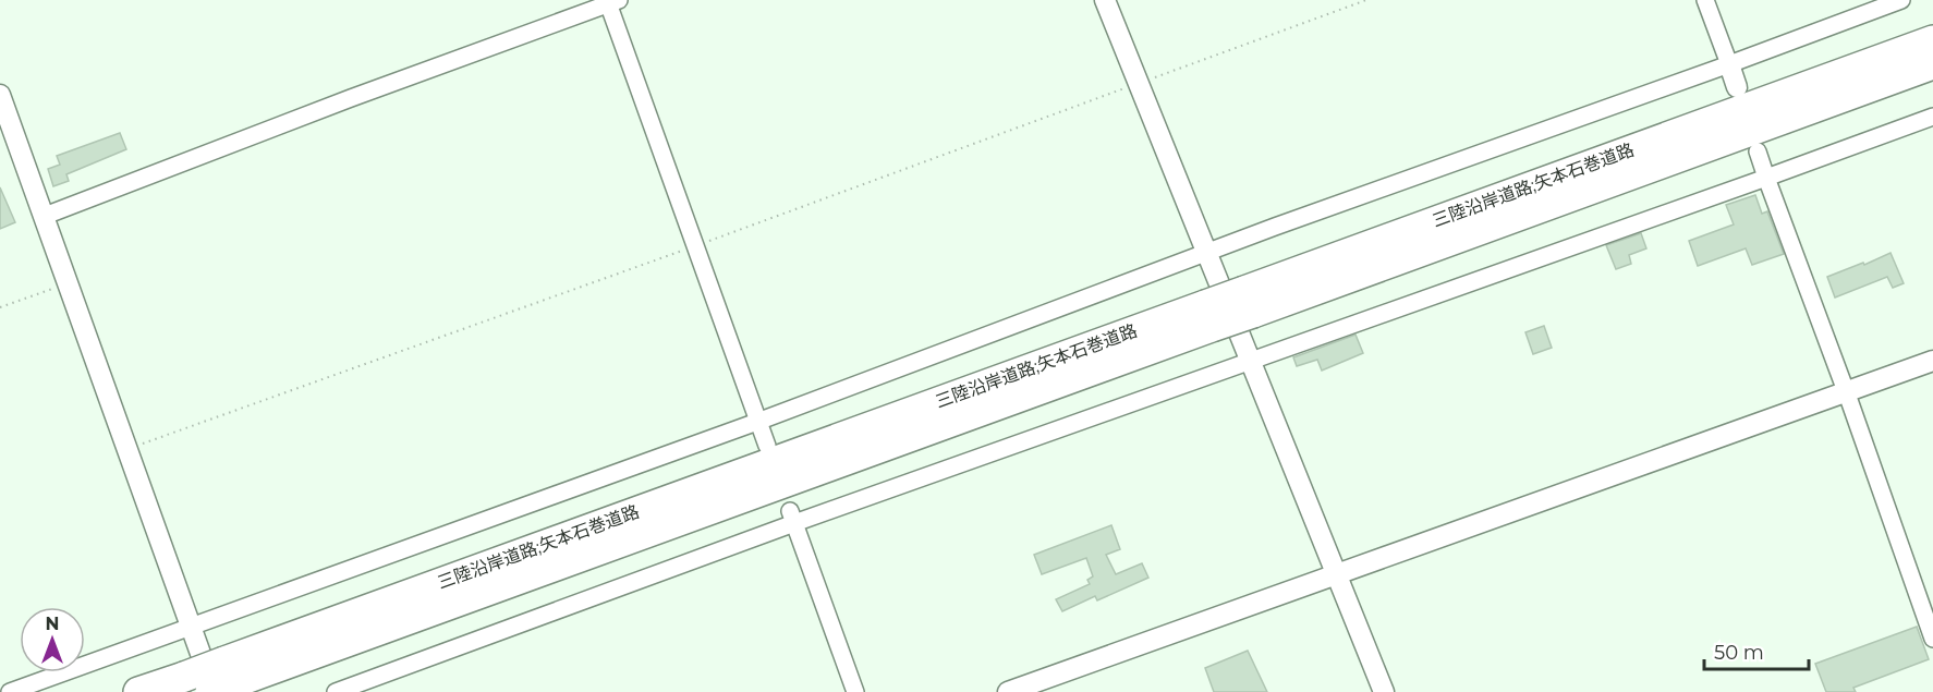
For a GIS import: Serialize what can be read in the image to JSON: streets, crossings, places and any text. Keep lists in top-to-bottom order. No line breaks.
{"streets":{"highway":["三陸沿岸道路;矢本石巻道路"]},"scale_bar":"50 m","north":"top"}
